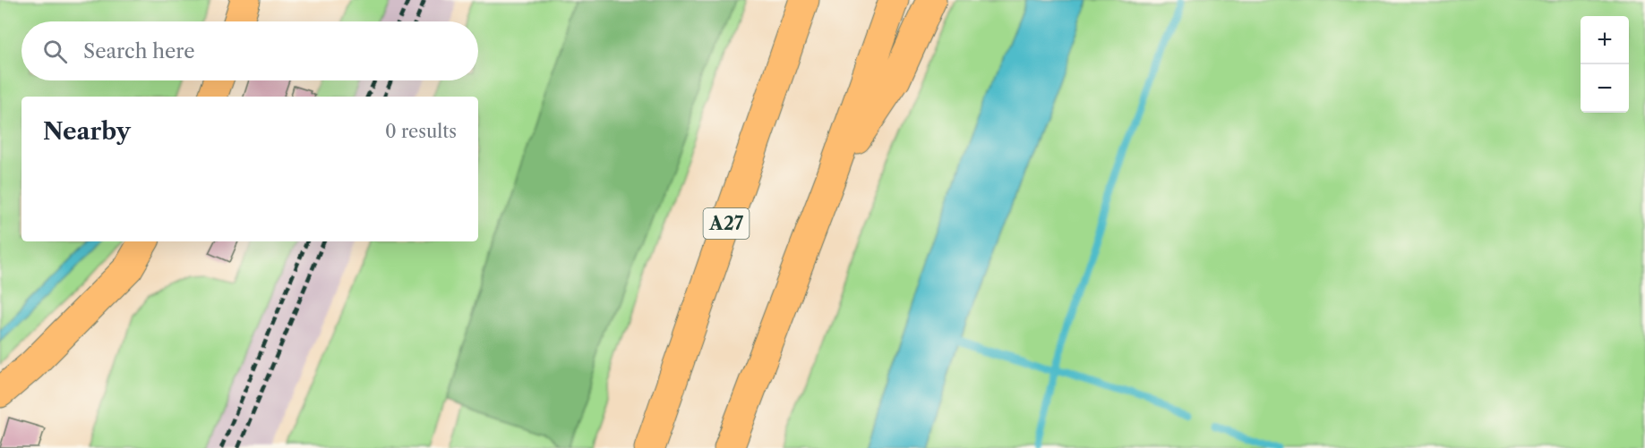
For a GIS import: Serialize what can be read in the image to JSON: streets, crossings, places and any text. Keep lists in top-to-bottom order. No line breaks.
{"streets":{"main road":["A27"]},"page":{"map_buttons":["+","−"],"search":"Search here","heading":["Nearby","0 results"]}}
